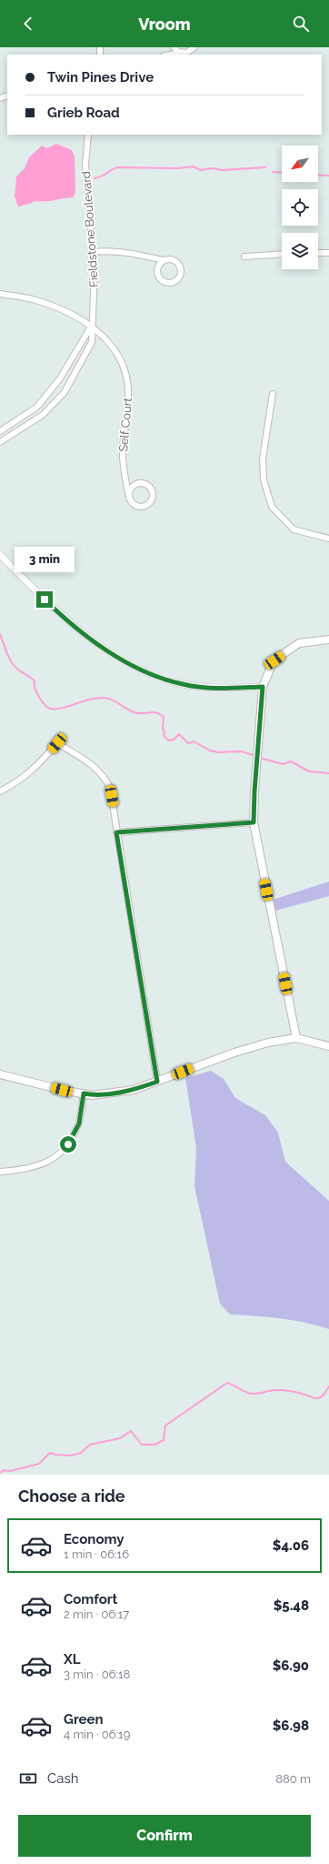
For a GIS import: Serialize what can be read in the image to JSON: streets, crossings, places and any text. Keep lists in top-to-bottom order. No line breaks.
{"streets":{"street":["Fieldstone Boulevard","Self Court"]},"crossings":[["Fieldstone Boulevard","Self Court"]],"north":"bottom left","page":{"header":"Vroom","banner":["Twin Pines Drive","Grieb Road"],"bubble":"3 min","heading":"Choose a ride","list":[{"name":"Economy","note":"1 min · 06:16","value":"$4.06"},{"name":"Comfort","note":"2 min · 06:17","value":"$5.48"},{"name":"XL","note":"3 min · 06:18","value":"$6.90"},{"name":"Green","note":"4 min · 06:19","value":"$6.98"}],"pay":["Cash","880 m"],"buttons":"Confirm"}}
